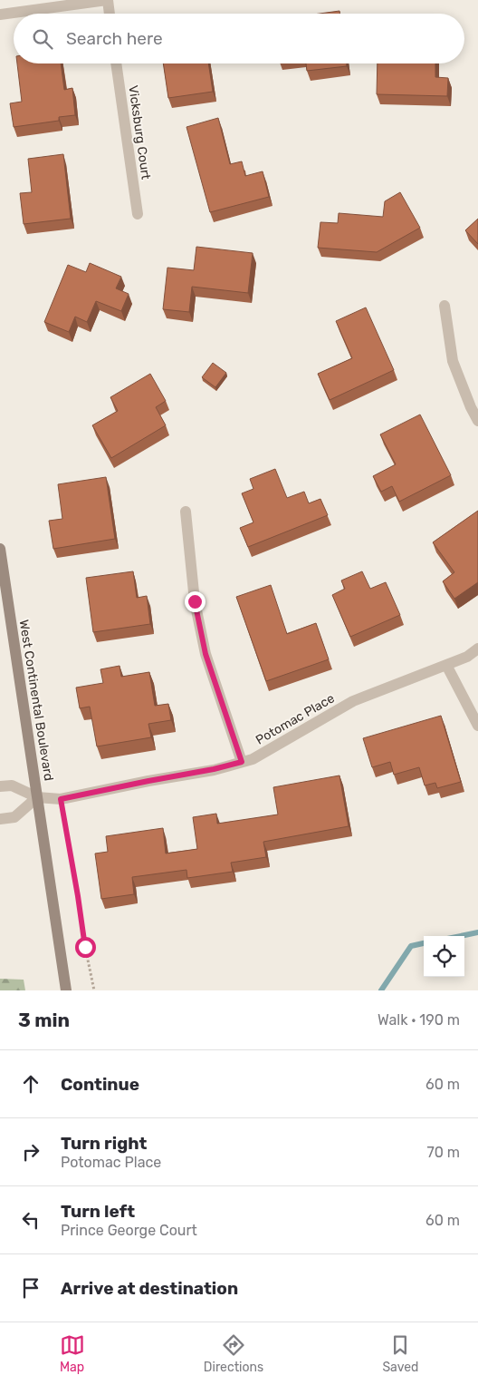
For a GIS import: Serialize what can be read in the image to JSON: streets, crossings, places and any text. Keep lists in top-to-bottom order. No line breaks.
{"streets":{"main road":["West Continental Boulevard"],"street":["Vicksburg Court","Potomac Place"]},"crossings":[["West Continental Boulevard","Potomac Place"]],"page":{"search":"Search here","heading":["3 min","Walk · 190 m"],"list":[["Continue","60 m"],["Turn right","Potomac Place","70 m"],["Turn left","Prince George Court","60 m"],"Arrive at destination"],"nav":["Map","Directions","Saved"]}}
